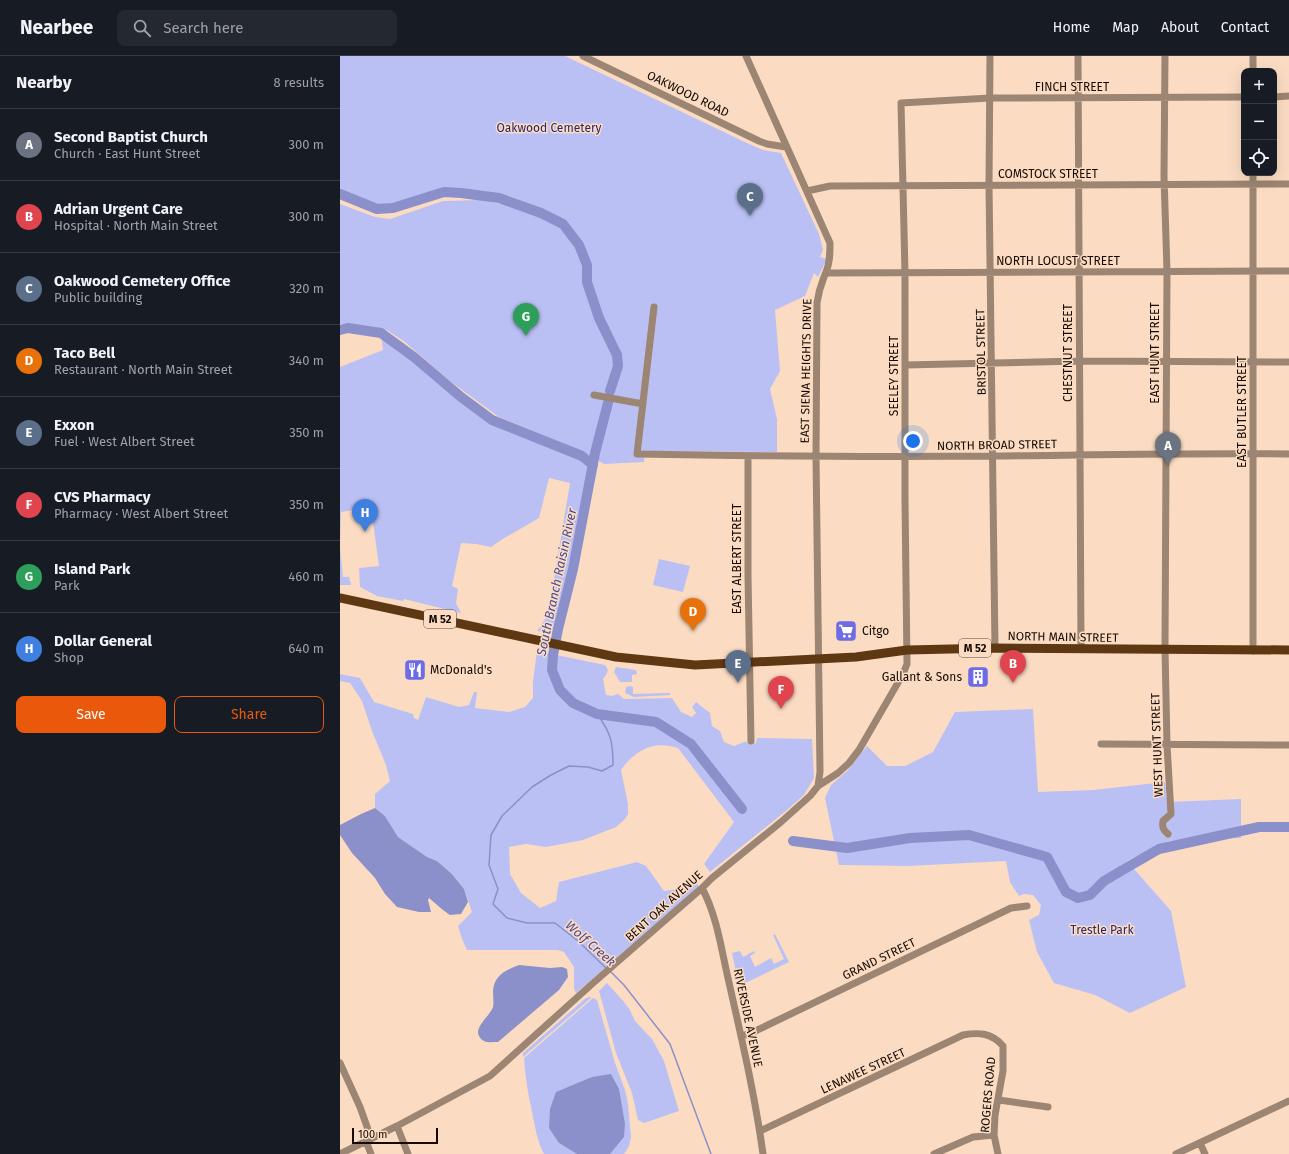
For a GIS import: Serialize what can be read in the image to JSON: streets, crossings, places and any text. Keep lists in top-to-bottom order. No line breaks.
{"streets":{"main road":["M 52","NORTH MAIN STREET"],"street":["FINCH STREET","OAKWOOD ROAD","COMSTOCK STREET","NORTH LOCUST STREET","BRISTOL STREET","CHESTNUT STREET","EAST HUNT STREET","EAST SIENA HEIGHTS DRIVE","SEELEY STREET","EAST BUTLER STREET","NORTH BROAD STREET","EAST ALBERT STREET","WEST HUNT STREET","BENT OAK AVENUE","GRAND STREET","RIVERSIDE AVENUE","LENAWEE STREET","ROGERS ROAD"]},"crossings":[["FINCH STREET","BRISTOL STREET"],["FINCH STREET","CHESTNUT STREET"],["FINCH STREET","EAST HUNT STREET"],["FINCH STREET","SEELEY STREET"],["OAKWOOD ROAD","EAST SIENA HEIGHTS DRIVE"],["COMSTOCK STREET","BRISTOL STREET"],["COMSTOCK STREET","CHESTNUT STREET"],["COMSTOCK STREET","EAST HUNT STREET"],["COMSTOCK STREET","EAST SIENA HEIGHTS DRIVE"],["COMSTOCK STREET","SEELEY STREET"],["COMSTOCK STREET","EAST BUTLER STREET"],["NORTH LOCUST STREET","BRISTOL STREET"],["NORTH LOCUST STREET","CHESTNUT STREET"],["NORTH LOCUST STREET","EAST HUNT STREET"],["NORTH LOCUST STREET","EAST SIENA HEIGHTS DRIVE"],["NORTH LOCUST STREET","SEELEY STREET"],["NORTH LOCUST STREET","EAST BUTLER STREET"],["BRISTOL STREET","NORTH BROAD STREET"],["BRISTOL STREET","NORTH MAIN STREET"],["CHESTNUT STREET","NORTH BROAD STREET"],["CHESTNUT STREET","NORTH MAIN STREET"],["EAST HUNT STREET","NORTH BROAD STREET"],["EAST HUNT STREET","NORTH MAIN STREET"],["EAST HUNT STREET","WEST HUNT STREET"],["EAST SIENA HEIGHTS DRIVE","NORTH BROAD STREET"],["EAST SIENA HEIGHTS DRIVE","NORTH MAIN STREET"],["EAST SIENA HEIGHTS DRIVE","BENT OAK AVENUE"],["SEELEY STREET","NORTH BROAD STREET"],["SEELEY STREET","NORTH MAIN STREET"],["SEELEY STREET","BENT OAK AVENUE"],["EAST BUTLER STREET","NORTH BROAD STREET"],["EAST BUTLER STREET","NORTH MAIN STREET"],["NORTH BROAD STREET","EAST ALBERT STREET"],["EAST ALBERT STREET","NORTH MAIN STREET"],["NORTH MAIN STREET","WEST HUNT STREET"],["NORTH MAIN STREET","BENT OAK AVENUE"],["BENT OAK AVENUE","RIVERSIDE AVENUE"],["GRAND STREET","RIVERSIDE AVENUE"],["RIVERSIDE AVENUE","LENAWEE STREET"],["LENAWEE STREET","ROGERS ROAD"]],"water":["South Branch Raisin River","Wolf Creek"],"parks":["Oakwood Cemetery","Trestle Park"],"places":{"supermarket":["Citgo"],"restaurant":["McDonald's"],"building":["Gallant & Sons"]},"scale_bar":"100 m","page":{"header":"Nearbee","search":"Search here","nav":["Home","Map","About","Contact"],"heading":["Nearby","8 results"],"map_buttons":["+","−"],"list":[{"mark":"A","name":"Second Baptist Church","note":"Church · East Hunt Street","value":"300 m"},{"mark":"B","name":"Adrian Urgent Care","note":"Hospital · North Main Street","value":"300 m"},{"mark":"C","name":"Oakwood Cemetery Office","note":"Public building","value":"320 m"},{"mark":"D","name":"Taco Bell","note":"Restaurant · North Main Street","value":"340 m"},{"mark":"E","name":"Exxon","note":"Fuel · West Albert Street","value":"350 m"},{"mark":"F","name":"CVS Pharmacy","note":"Pharmacy · West Albert Street","value":"350 m"},{"mark":"G","name":"Island Park","note":"Park","value":"460 m"},{"mark":"H","name":"Dollar General","note":"Shop","value":"640 m"}],"pins":["C","G","A","H","D","B","E","F"],"buttons":["Save","Share"],"scale":"100 m"}}
